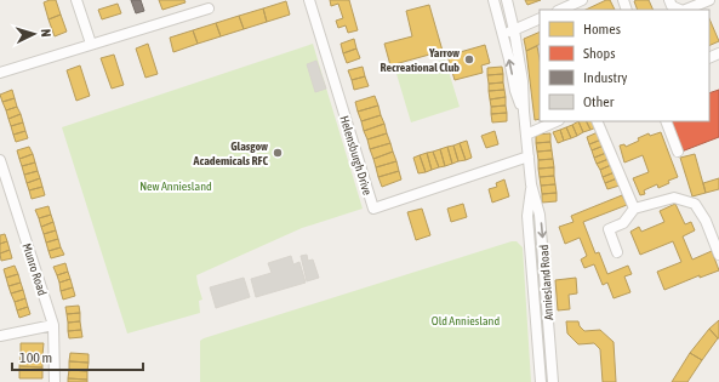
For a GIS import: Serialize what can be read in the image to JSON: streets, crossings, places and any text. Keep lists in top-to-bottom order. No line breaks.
{"streets":{"street":["Helensburgh Drive","Munro Road","Anniesland Road"]},"crossings":[["Helensburgh Drive","Anniesland Road"]],"parks":["New Anniesland","Old Anniesland"],"places":["Yarrow Recreational Club","Glasgow Academicals RFC"],"legend":["Homes","Shops","Industry","Other"],"scale_bar":"100 m","north":"right"}
